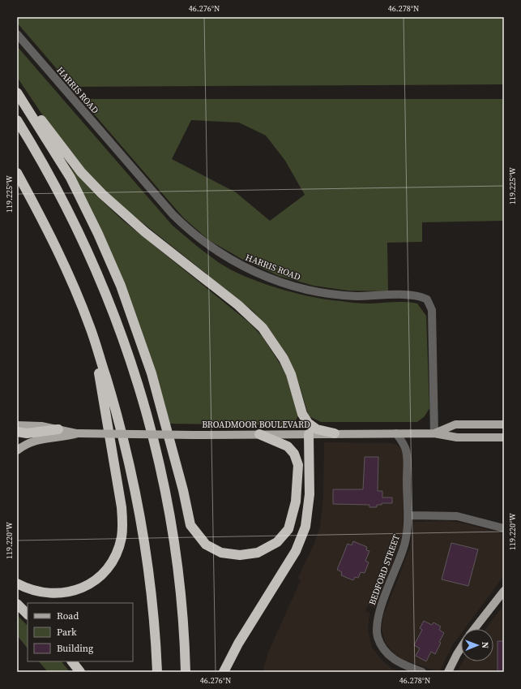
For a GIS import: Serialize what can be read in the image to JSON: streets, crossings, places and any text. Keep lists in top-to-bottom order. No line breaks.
{"streets":{"main road":["BROADMOOR BOULEVARD"],"street":["HARRIS ROAD","BEDFORD STREET"]},"crossings":[["HARRIS ROAD","BROADMOOR BOULEVARD"],["BROADMOOR BOULEVARD","BEDFORD STREET"]],"legend":["Road","Park","Building"],"north":"right","coordinates":["46.276°N","46.278°N","119.225°W","119.220°W"]}
